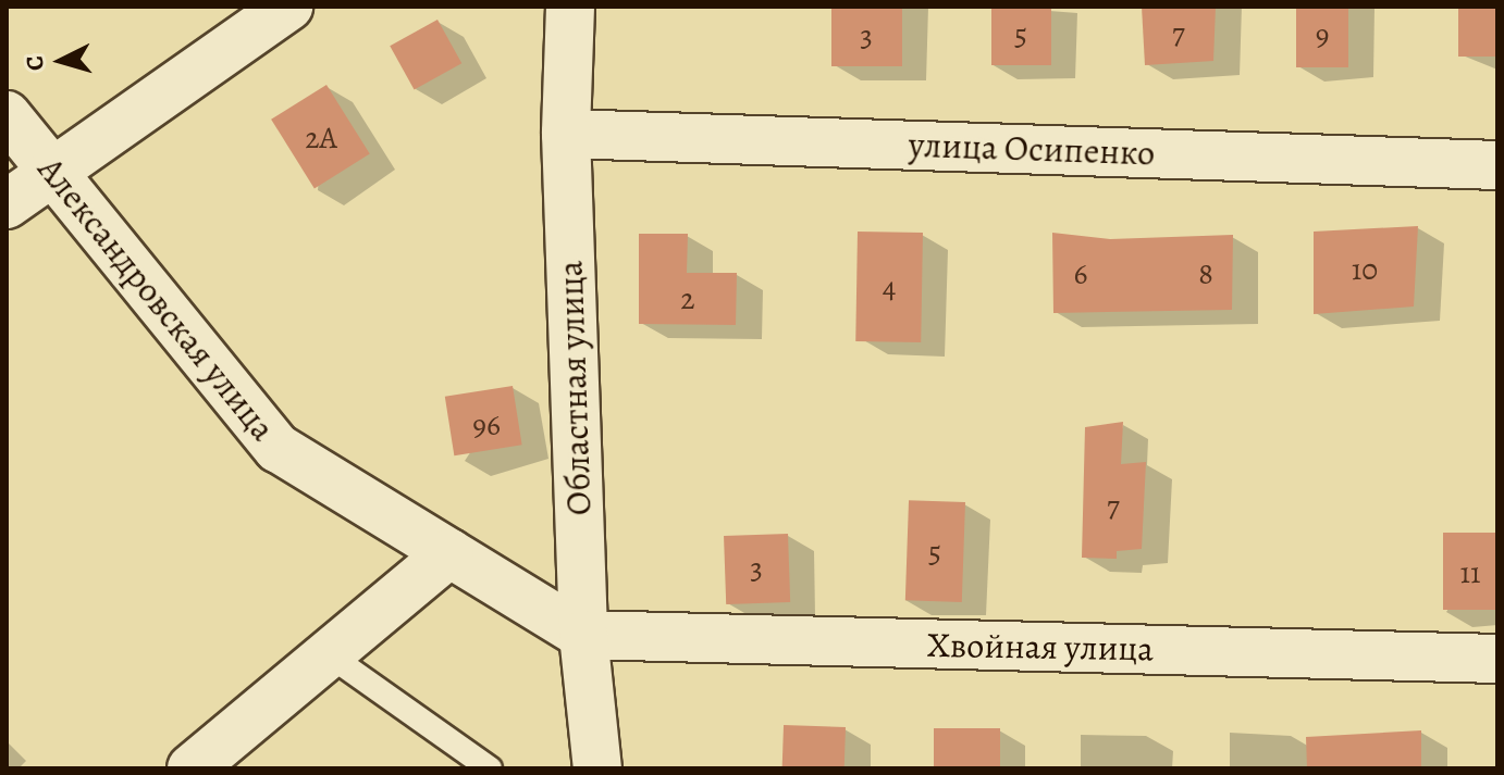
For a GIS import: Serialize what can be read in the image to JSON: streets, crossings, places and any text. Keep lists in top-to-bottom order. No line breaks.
{"streets":{"street":["улица Осипенко","Александровская улица","Областная улица","Хвойная улица"]},"crossings":[["улица Осипенко","Областная улица"],["Александровская улица","Областная улица"],["Александровская улица","Хвойная улица"],["Областная улица","Хвойная улица"]],"house_numbers":["7","5","9","3","2А","10","6","8","4","2","96","7","5","3","11"],"north":"left"}
